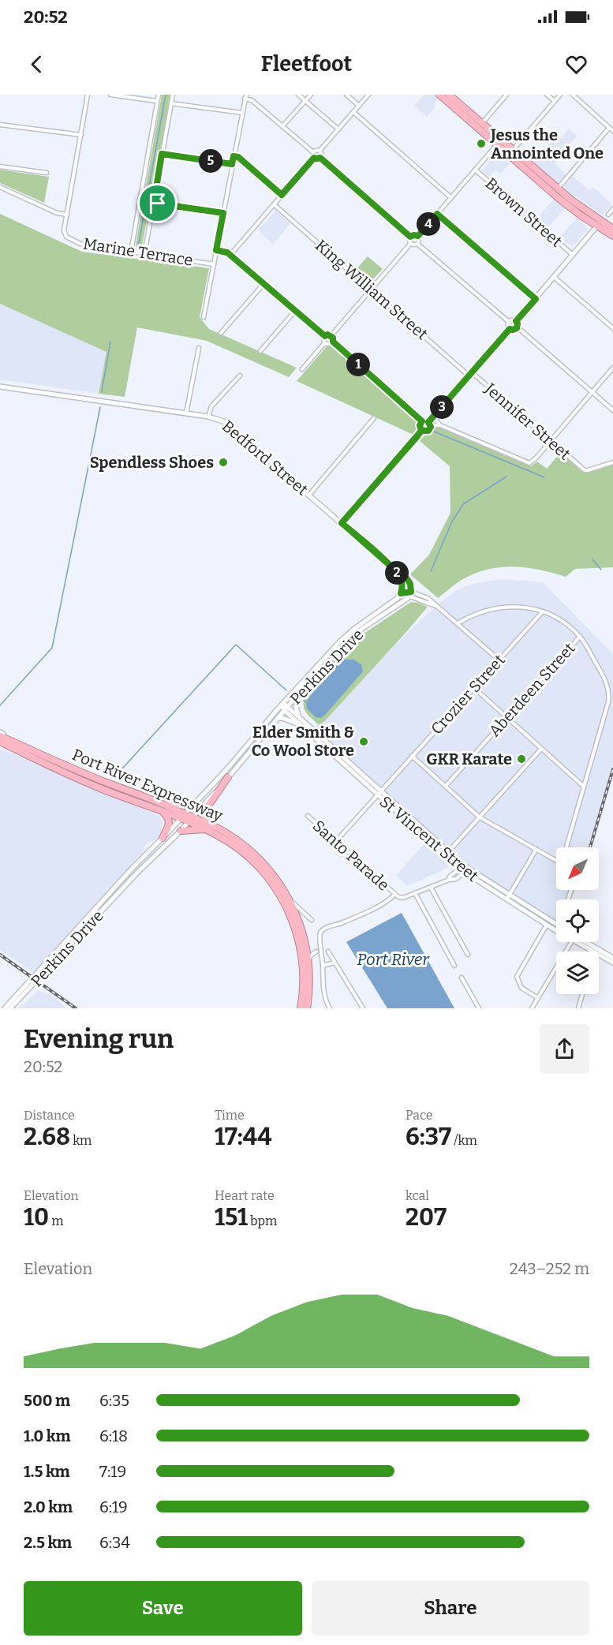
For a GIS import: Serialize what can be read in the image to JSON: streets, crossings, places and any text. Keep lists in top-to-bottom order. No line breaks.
{"streets":{"highway":["Port River Expressway"],"street":["Brown Street","Marine Terrace","King William Street","Jennifer Street","Bedford Street","Perkins Drive","Aberdeen Street","Crozier Street","St Vincent Street","Santo Parade"]},"crossings":[["King William Street","Jennifer Street"],["Perkins Drive","Port River Expressway"],["Perkins Drive","St Vincent Street"],["Crozier Street","St Vincent Street"],["Crozier Street","Santo Parade"]],"water":["Port River"],"places":["Jesus the Annointed One","Spendless Shoes","Elder Smith & Co Wool Store","GKR Karate"],"north":"bottom left","page":{"status":"20:52","header":"Fleetfoot","pins":["5","4","1","3","2"],"heading":["Evening run","20:52"],"stats":[["Distance","2.68 km"],["Time","17:44"],["Pace","6:37 /km"],["Elevation","10 m"],["Heart rate","151 bpm"],["kcal","207"]],"chart":["Elevation","243–252 m"],"list":[{"name":"500 m","note":"6:35"},{"name":"1.0 km","note":"6:18"},{"name":"1.5 km","note":"7:19"},{"name":"2.0 km","note":"6:19"},{"name":"2.5 km","note":"6:34"}],"buttons":["Save","Share"]}}
